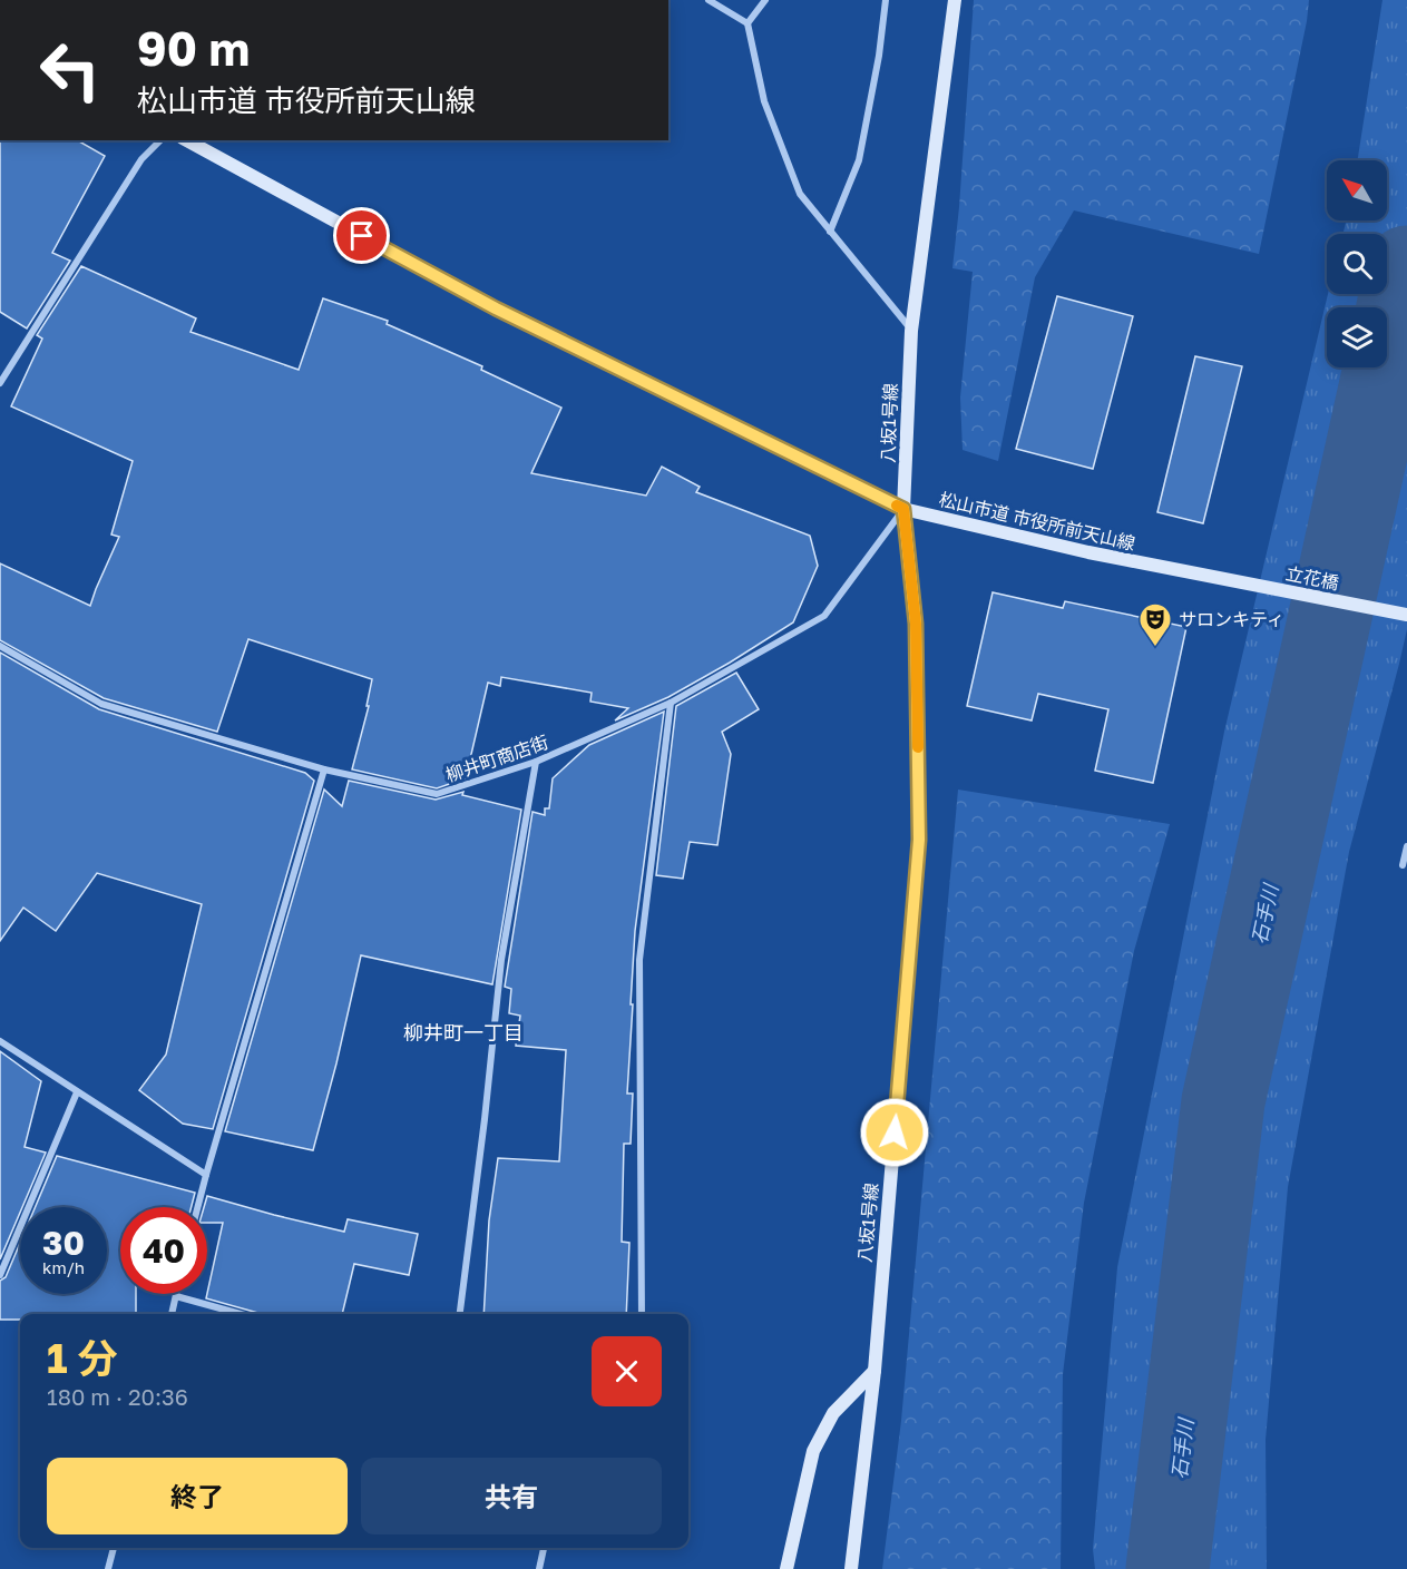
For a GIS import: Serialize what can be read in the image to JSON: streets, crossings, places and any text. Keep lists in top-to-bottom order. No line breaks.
{"streets":{"street":["八坂1号線","松山市道 市役所前天山線","立花橋","柳井町商店街"]},"crossings":[["八坂1号線","松山市道 市役所前天山線"],["八坂1号線","柳井町商店街"],["松山市道 市役所前天山線","立花橋"],["松山市道 市役所前天山線","柳井町商店街"]],"districts":["柳井町一丁目"],"water":["石手川"],"places":{"theatre":["サロンキティ"]},"north":"top left","page":{"turn":["90 m","松山市道 市役所前天山線"],"speed":"30 km/h","limit":"40","heading":["1 分","180 m · 20:36"],"buttons":["終了","共有"]}}
